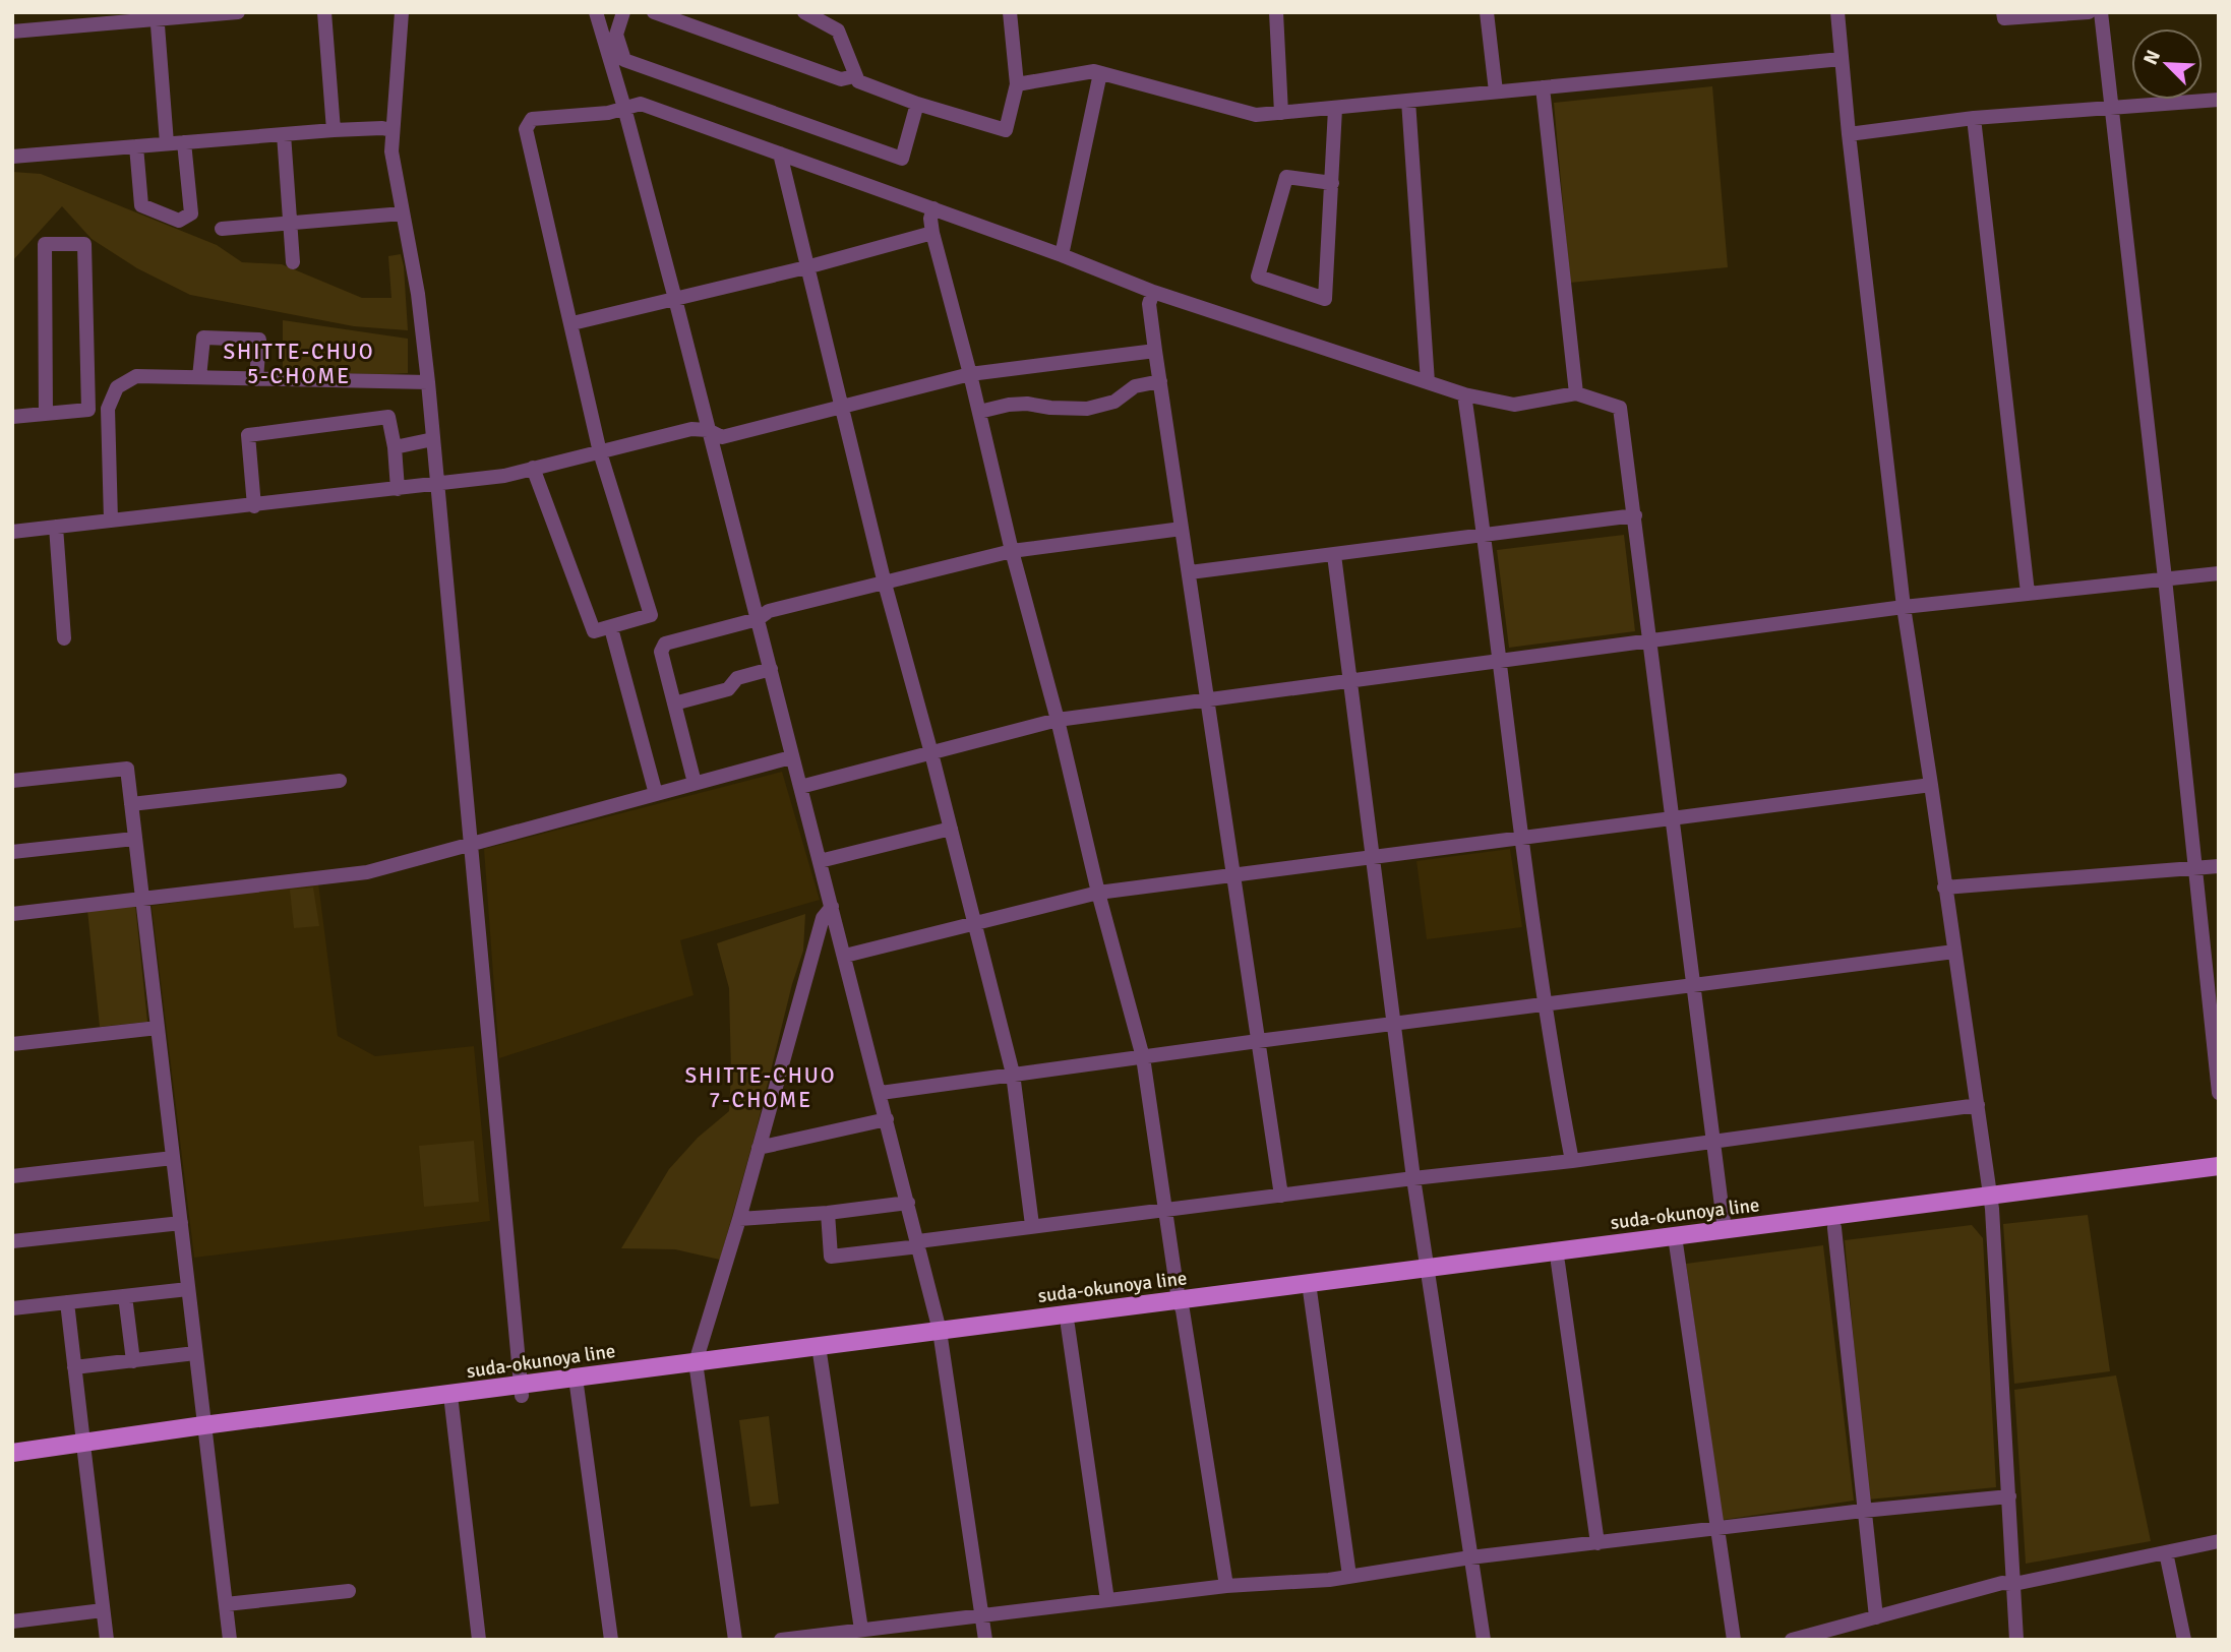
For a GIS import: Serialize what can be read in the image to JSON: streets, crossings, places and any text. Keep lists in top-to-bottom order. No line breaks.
{"streets":{"main road":["suda-okunoya line"]},"districts":["SHITTE-CHUO 5-CHOME","SHITTE-CHUO 7-CHOME"],"north":"top left"}
